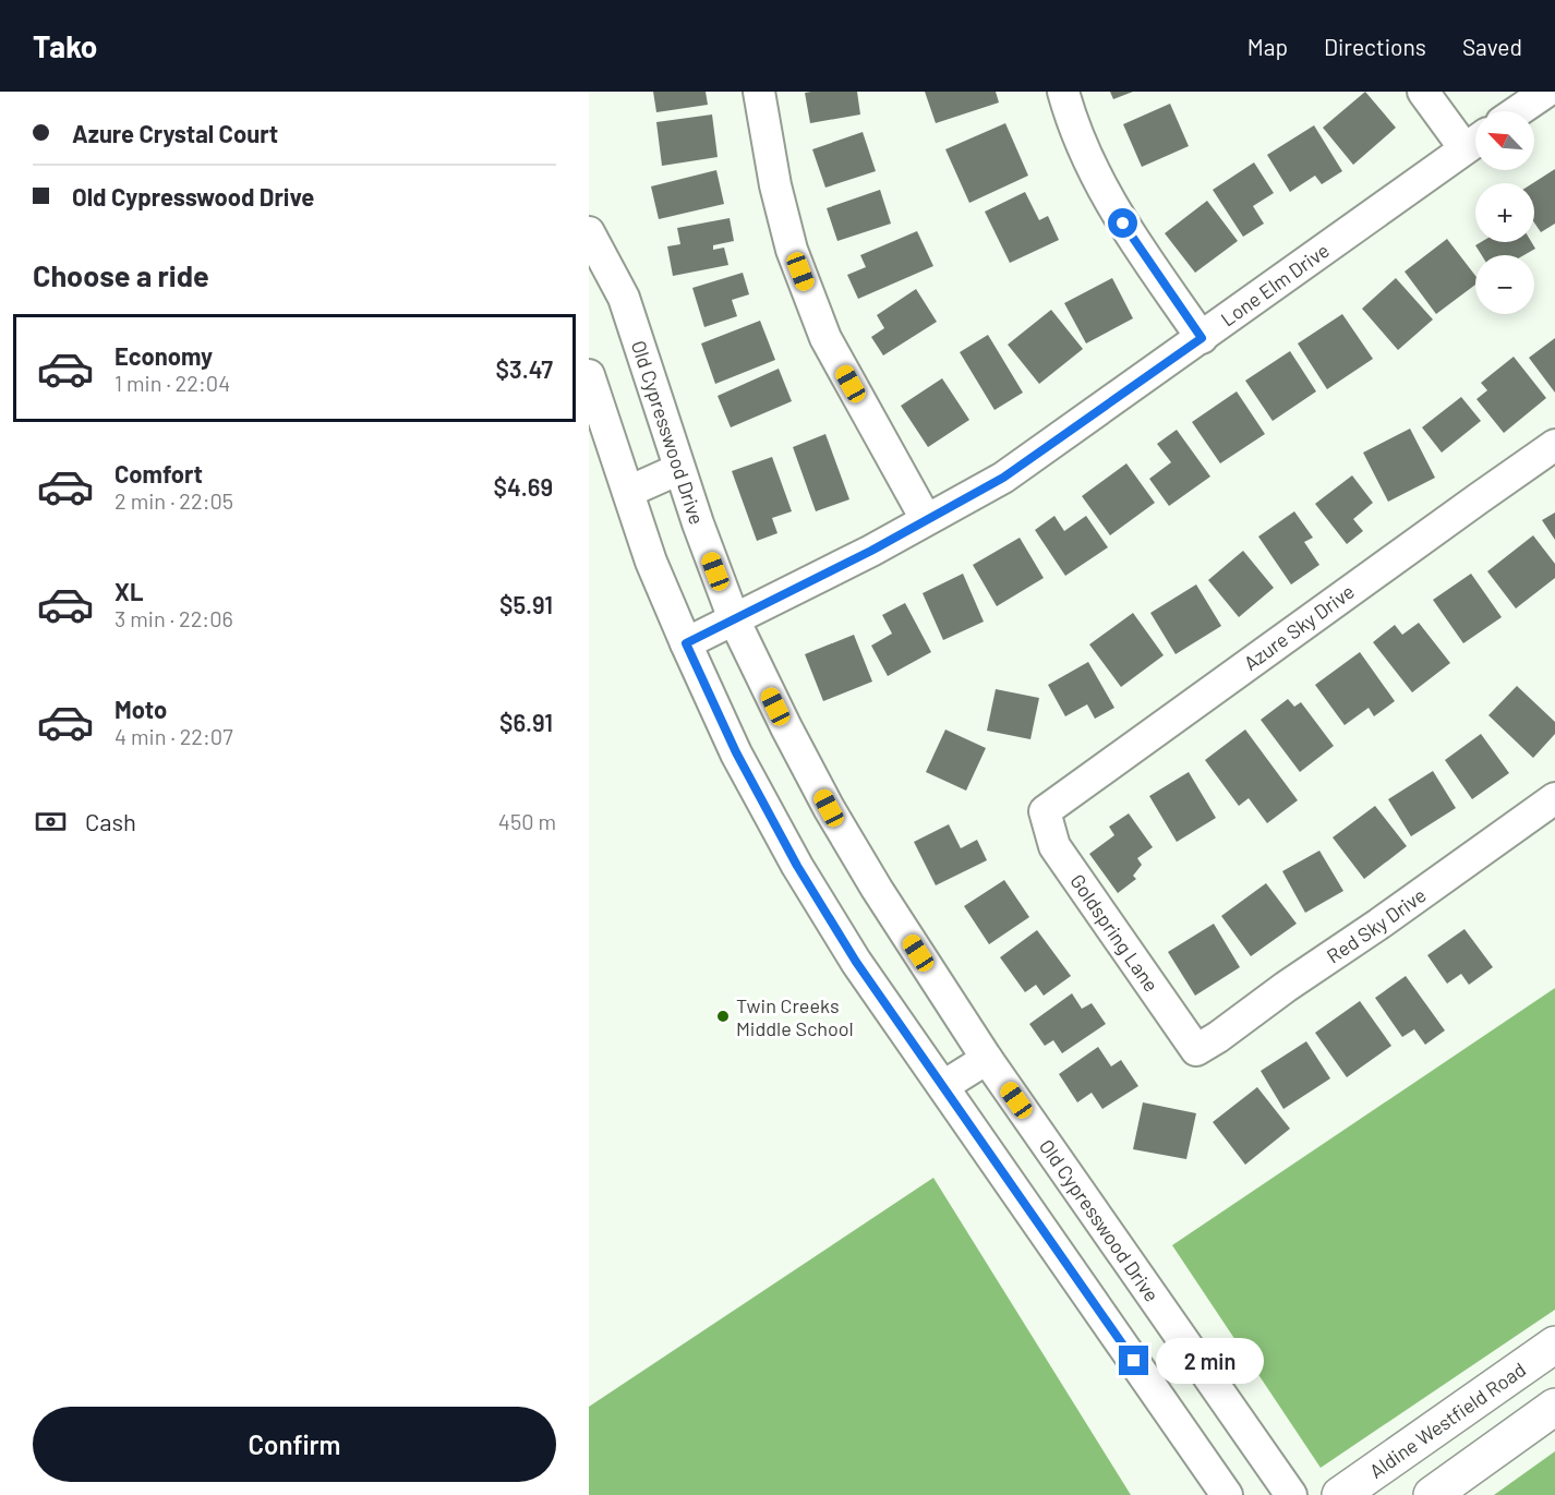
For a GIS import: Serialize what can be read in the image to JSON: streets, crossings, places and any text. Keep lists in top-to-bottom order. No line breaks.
{"streets":{"main road":["Aldine Westfield Road"],"street":["Lone Elm Drive","Old Cypresswood Drive","Azure Sky Drive","Red Sky Drive","Goldspring Lane"]},"crossings":[["Lone Elm Drive","Old Cypresswood Drive"],["Azure Sky Drive","Goldspring Lane"],["Red Sky Drive","Goldspring Lane"]],"places":["Twin Creeks Middle School"],"north":"top left","page":{"header":"Tako","nav":["Map","Directions","Saved"],"banner":["Azure Crystal Court","Old Cypresswood Drive"],"map_buttons":["+","−"],"heading":"Choose a ride","list":[{"name":"Economy","note":"1 min · 22:04","value":"$3.47"},{"name":"Comfort","note":"2 min · 22:05","value":"$4.69"},{"name":"XL","note":"3 min · 22:06","value":"$5.91"},{"name":"Moto","note":"4 min · 22:07","value":"$6.91"}],"pay":["Cash","450 m"],"bubble":"2 min","buttons":"Confirm"}}
